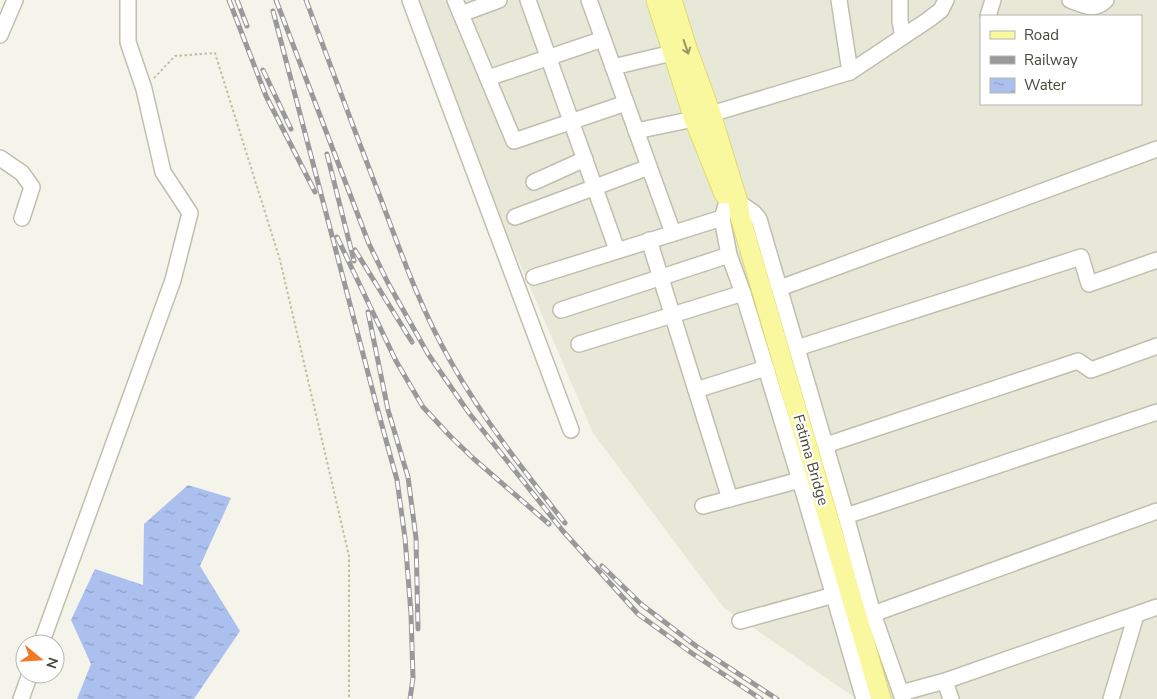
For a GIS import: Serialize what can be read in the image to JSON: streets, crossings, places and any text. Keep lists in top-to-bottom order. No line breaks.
{"streets":{"main road":["Fatima Bridge"]},"legend":["Road","Railway","Water"],"north":"right"}
